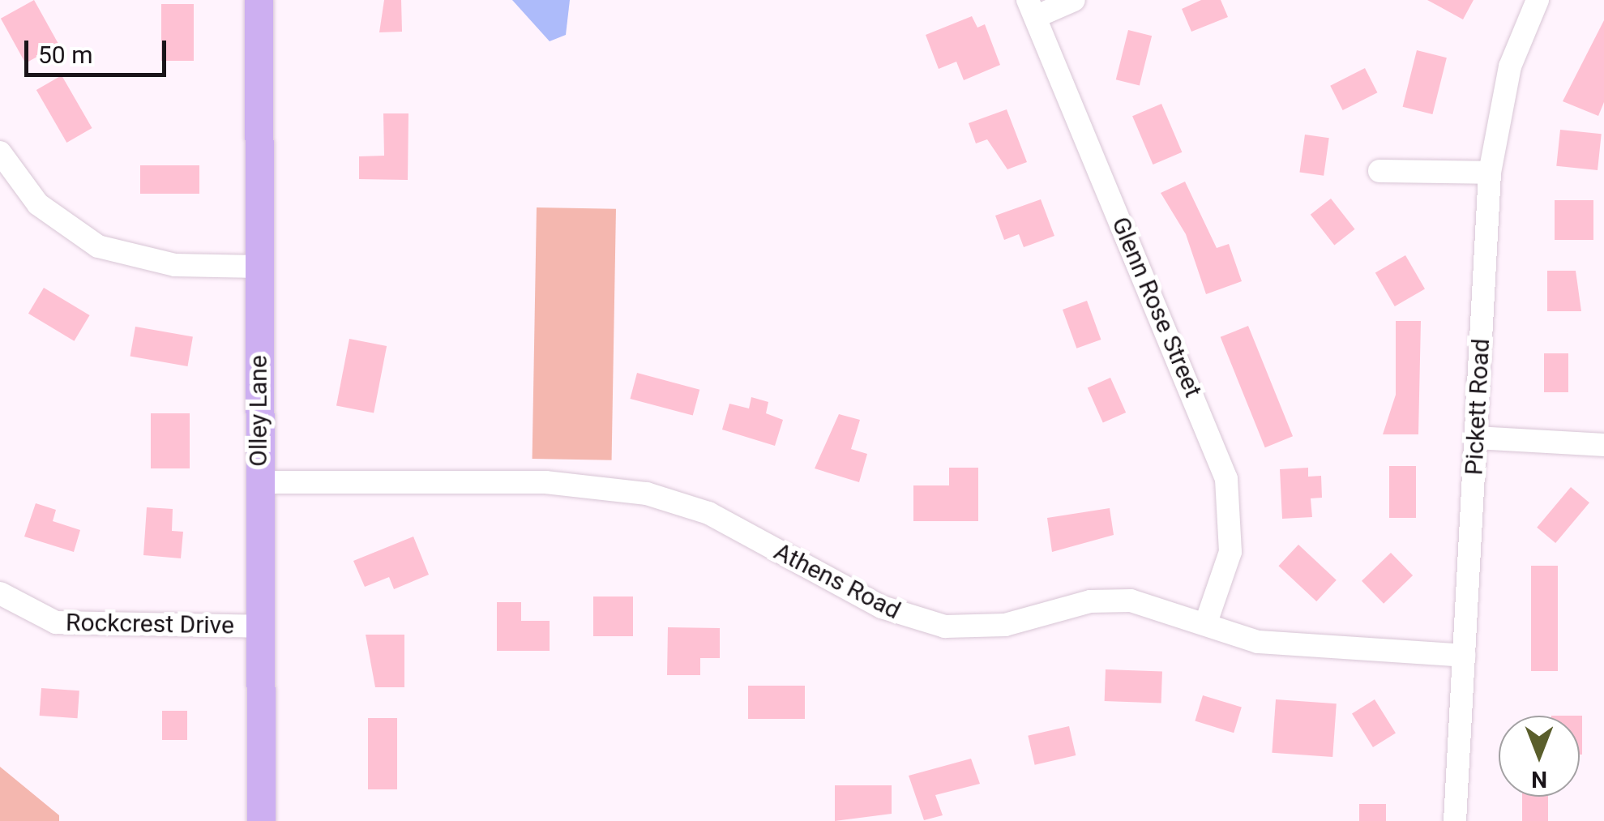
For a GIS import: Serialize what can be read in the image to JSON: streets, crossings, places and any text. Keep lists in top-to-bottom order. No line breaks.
{"streets":{"main road":["Olley Lane"],"street":["Glenn Rose Street","Pickett Road","Athens Road","Rockcrest Drive"]},"crossings":[["Glenn Rose Street","Athens Road"],["Pickett Road","Athens Road"],["Olley Lane","Athens Road"],["Olley Lane","Rockcrest Drive"]],"scale_bar":"50 m","north":"bottom"}
